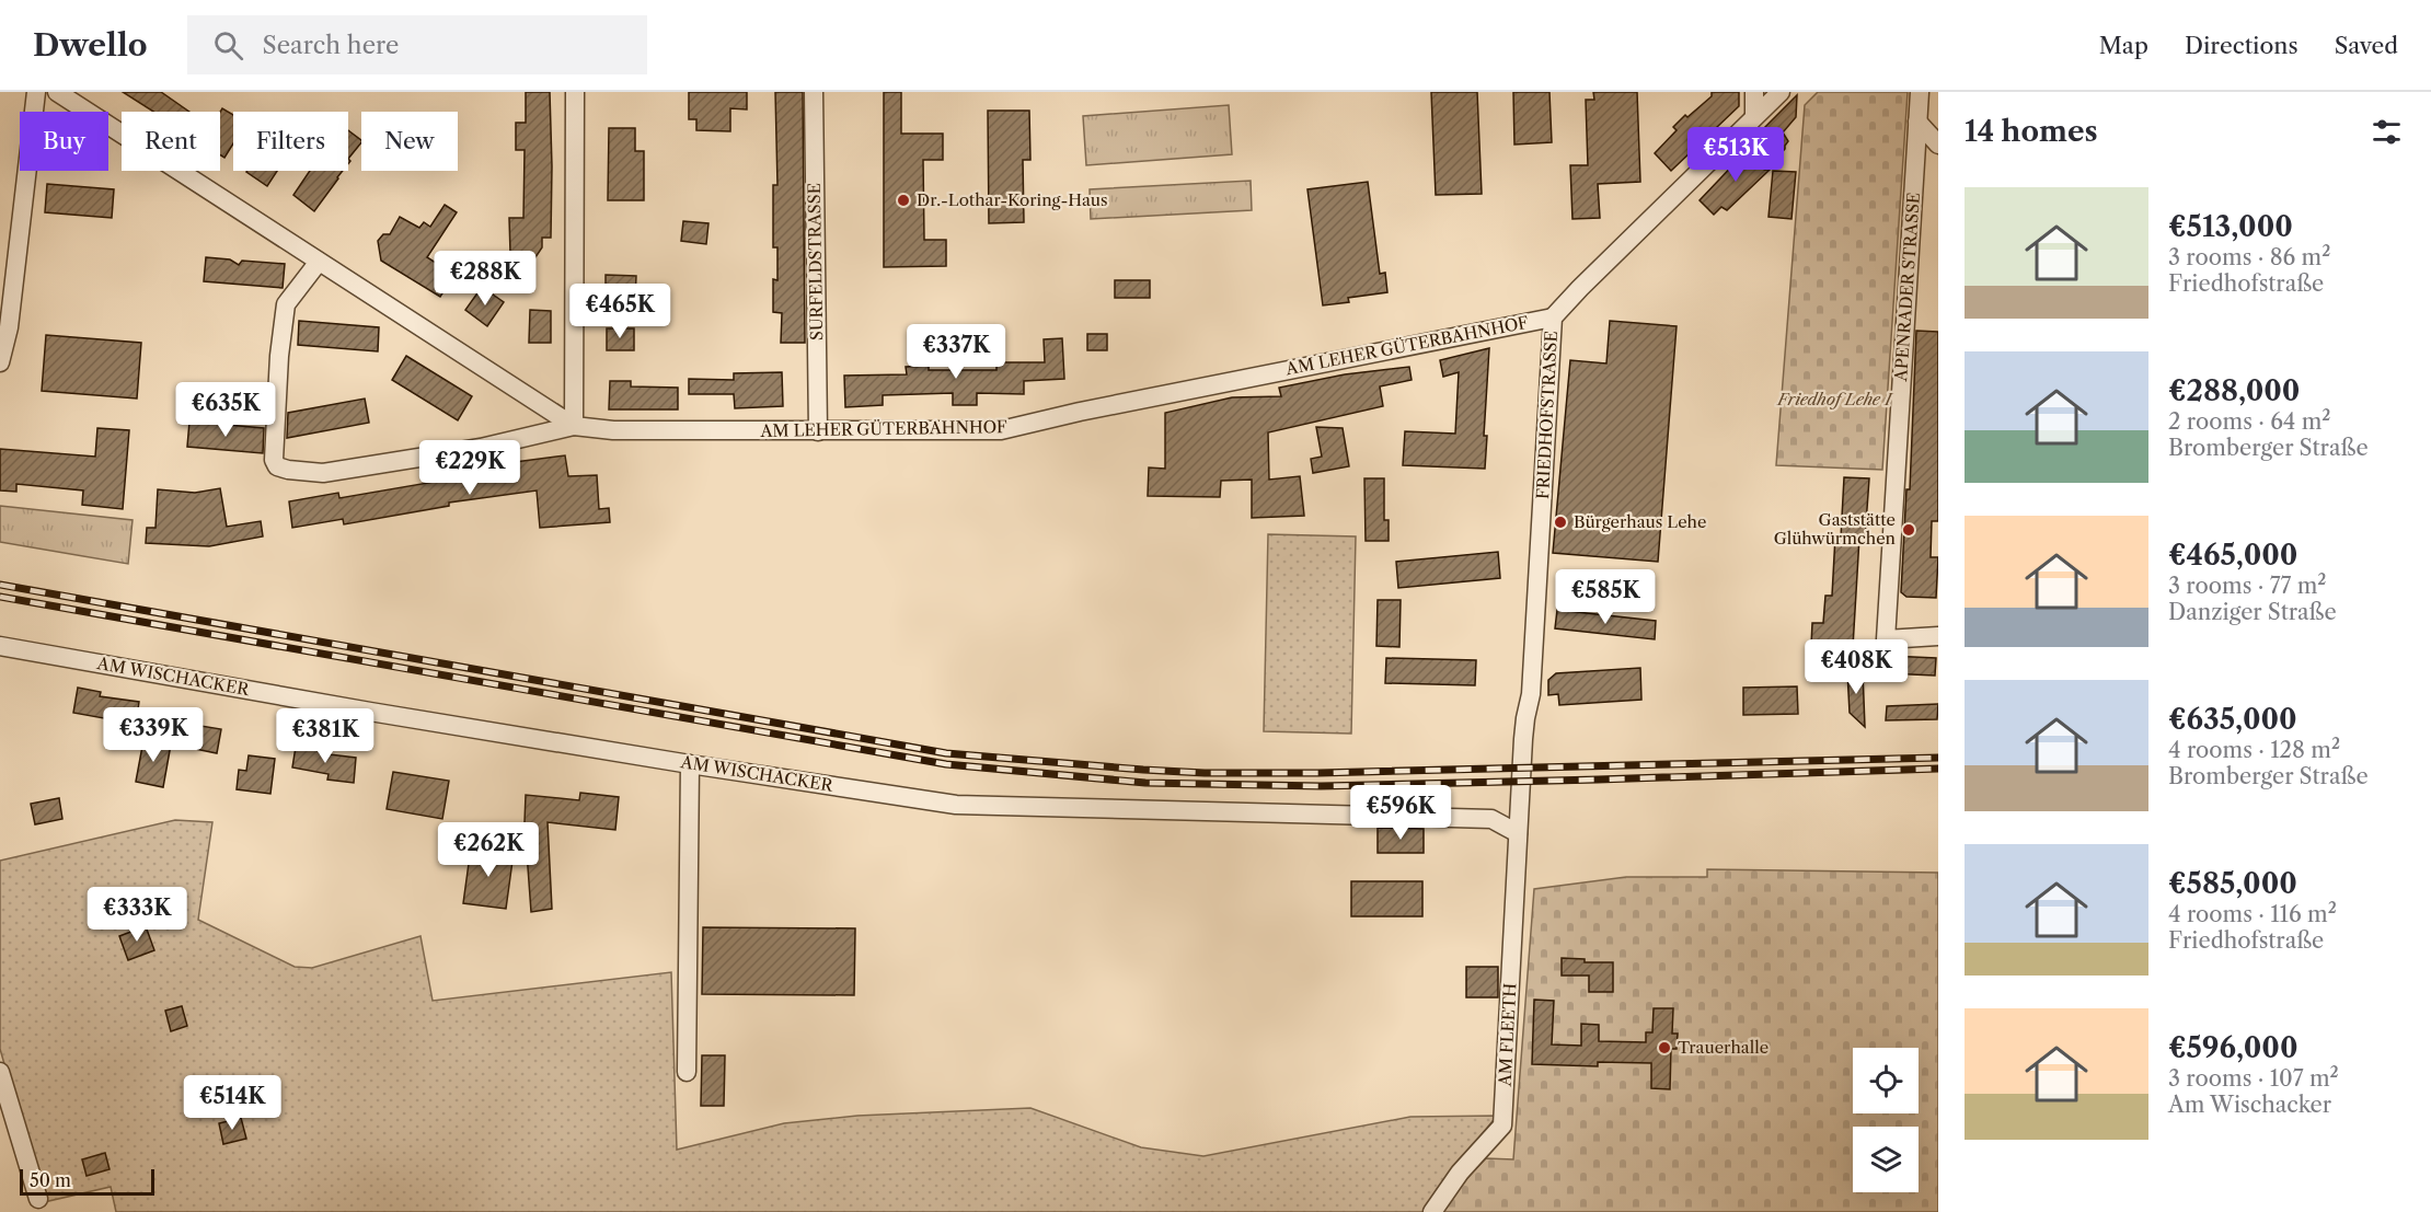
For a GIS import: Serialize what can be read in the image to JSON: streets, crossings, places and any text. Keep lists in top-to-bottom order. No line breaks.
{"streets":{"street":["SURFELDSTRASSE","APENRADER STRASSE","AM LEHER GÜTERBAHNHOF","FRIEDHOFSTRASSE","AM WISCHACKER","AM FLEETH"]},"crossings":[["SURFELDSTRASSE","AM LEHER GÜTERBAHNHOF"],["AM LEHER GÜTERBAHNHOF","FRIEDHOFSTRASSE"],["FRIEDHOFSTRASSE","AM WISCHACKER"],["FRIEDHOFSTRASSE","AM FLEETH"],["AM WISCHACKER","AM FLEETH"]],"parks":["Friedhof Lehe I"],"places":["Dr.-Lothar-Koring-Haus","Bürgerhaus Lehe","Gaststätte Glühwürmchen","Trauerhalle"],"scale_bar":"50 m","page":{"header":"Dwello","search":"Search here","nav":["Map","Directions","Saved"],"heading":"14 homes","chip":["Buy","Rent","Filters","New"],"price":["€513K","€288K","€465K","€337K","€635K","€229K","€585K","€408K","€339K","€381K","€596K","€262K","€333K","€514K"],"list":[{"name":"€513,000","note":"3 rooms · 86 m² · Friedhofstraße"},{"name":"€288,000","note":"2 rooms · 64 m² · Bromberger Straße"},{"name":"€465,000","note":"3 rooms · 77 m² · Danziger Straße"},{"name":"€635,000","note":"4 rooms · 128 m² · Bromberger Straße"},{"name":"€585,000","note":"4 rooms · 116 m² · Friedhofstraße"},{"name":"€596,000","note":"3 rooms · 107 m² · Am Wischacker"}],"scale":"50 m"}}
